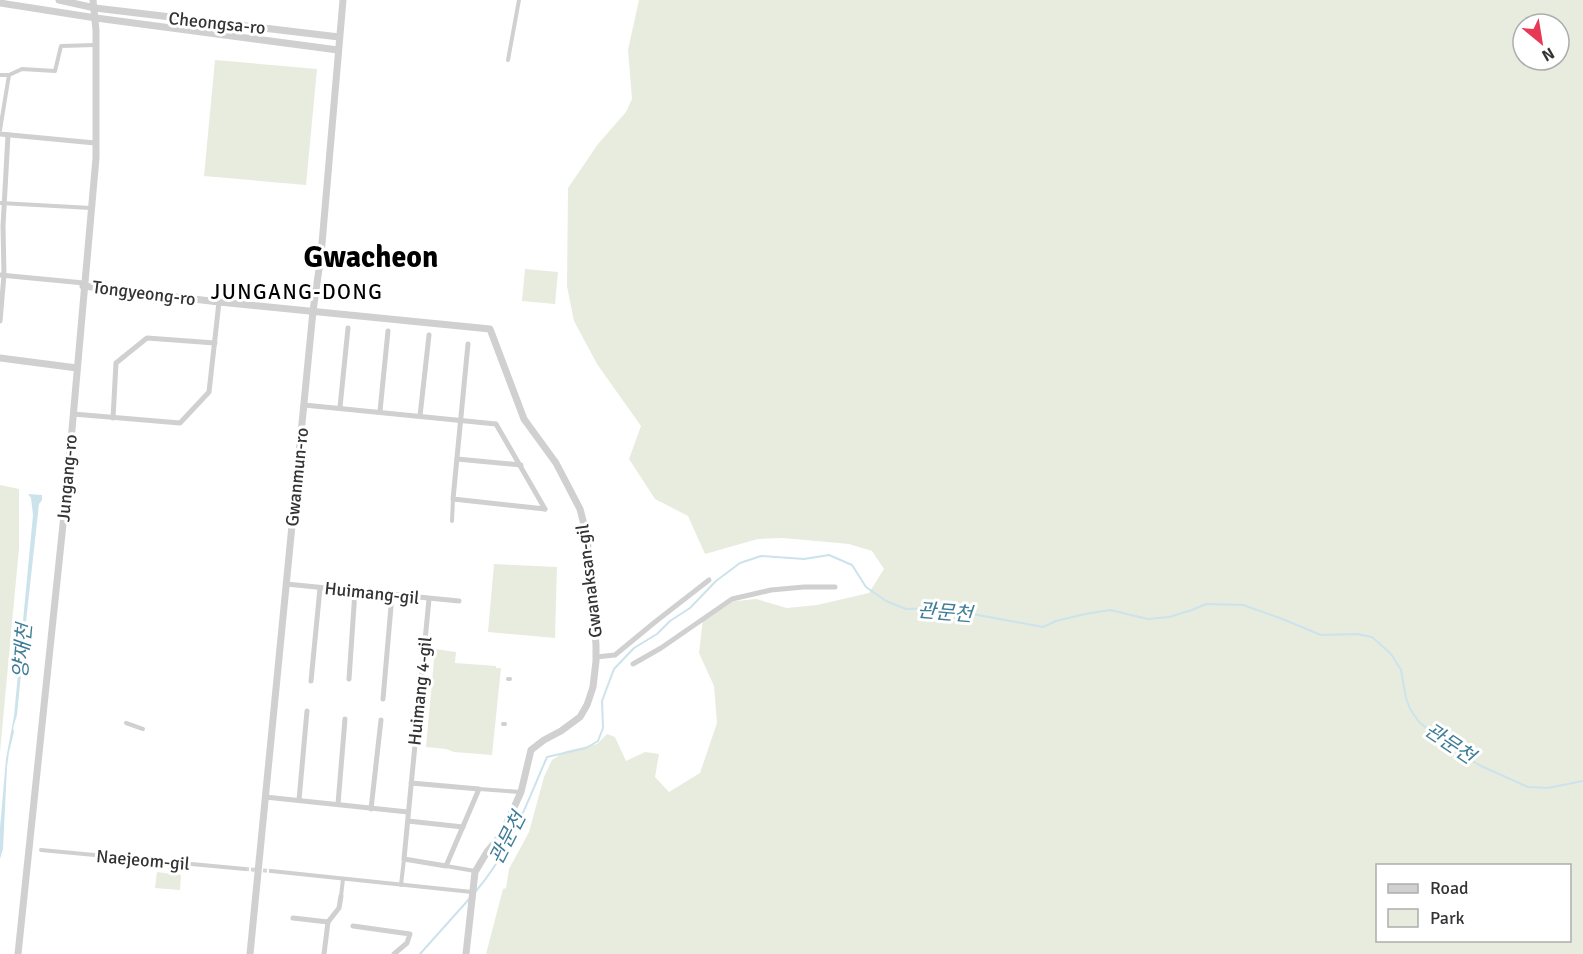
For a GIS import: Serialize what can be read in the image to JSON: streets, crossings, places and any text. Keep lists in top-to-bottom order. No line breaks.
{"streets":{"street":["Cheongsa-ro","Tongyeong-ro","Gwanmun-ro","Jungang-ro","Gwanaksan-gil","Huimang-gil","Huimang 4-gil","Naejeom-gil"]},"crossings":[["Cheongsa-ro","Gwanmun-ro"],["Cheongsa-ro","Jungang-ro"],["Tongyeong-ro","Gwanmun-ro"],["Tongyeong-ro","Jungang-ro"],["Tongyeong-ro","Gwanaksan-gil"],["Gwanmun-ro","Gwanaksan-gil"],["Gwanmun-ro","Huimang-gil"],["Huimang-gil","Huimang 4-gil"]],"districts":["Gwacheon","JUNGANG-DONG"],"water":["관문천","양재천"],"legend":["Road","Park"],"north":"bottom right"}
